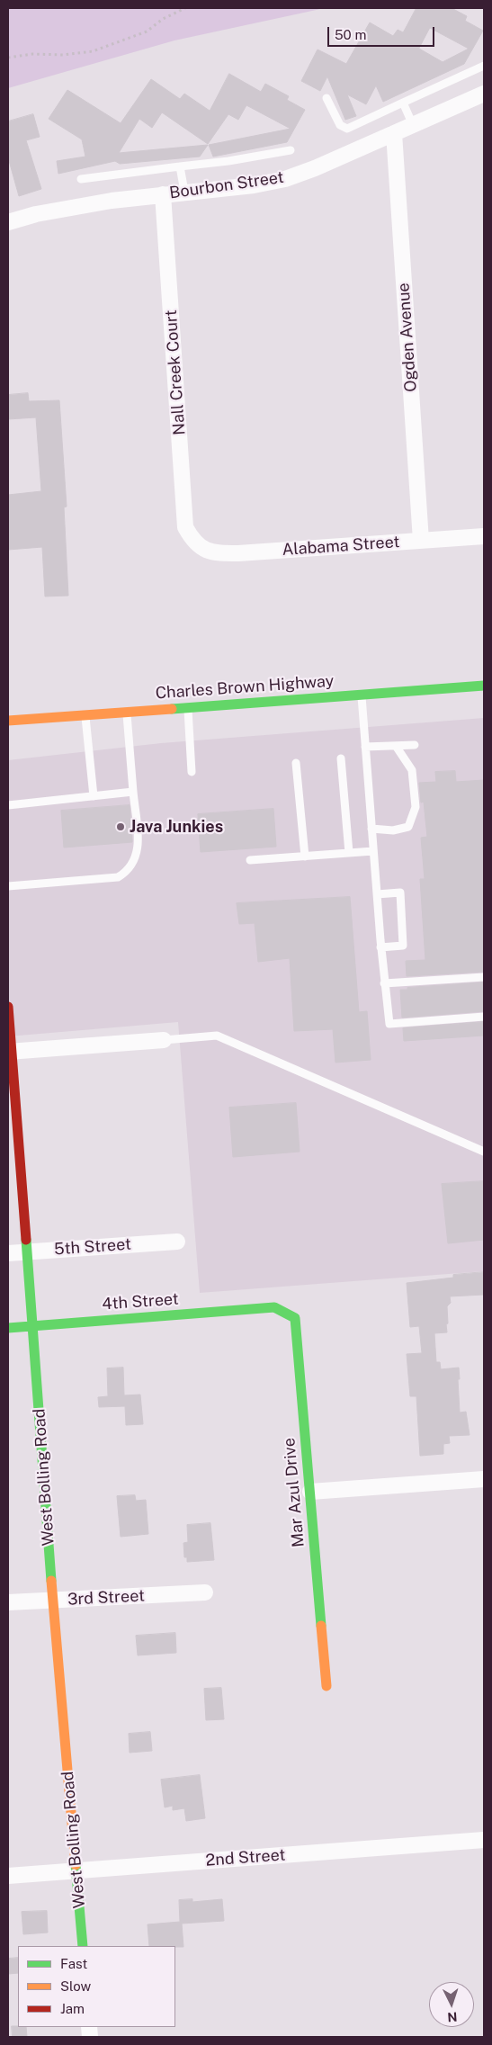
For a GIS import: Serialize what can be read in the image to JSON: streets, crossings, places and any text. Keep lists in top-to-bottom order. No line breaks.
{"streets":{"street":["Bourbon Street","Ogden Avenue","Nall Creek Court","Alabama Street","Charles Brown Highway","5th Street","4th Street","West Bolling Road","Mar Azul Drive","3rd Street","2nd Street"]},"crossings":[["Bourbon Street","Ogden Avenue"],["Bourbon Street","Nall Creek Court"],["Ogden Avenue","Alabama Street"],["Nall Creek Court","Alabama Street"],["5th Street","West Bolling Road"],["4th Street","West Bolling Road"],["4th Street","Mar Azul Drive"],["West Bolling Road","3rd Street"],["West Bolling Road","2nd Street"]],"places":["Java Junkies"],"legend":["Fast","Slow","Jam"],"scale_bar":"50 m","north":"bottom"}
